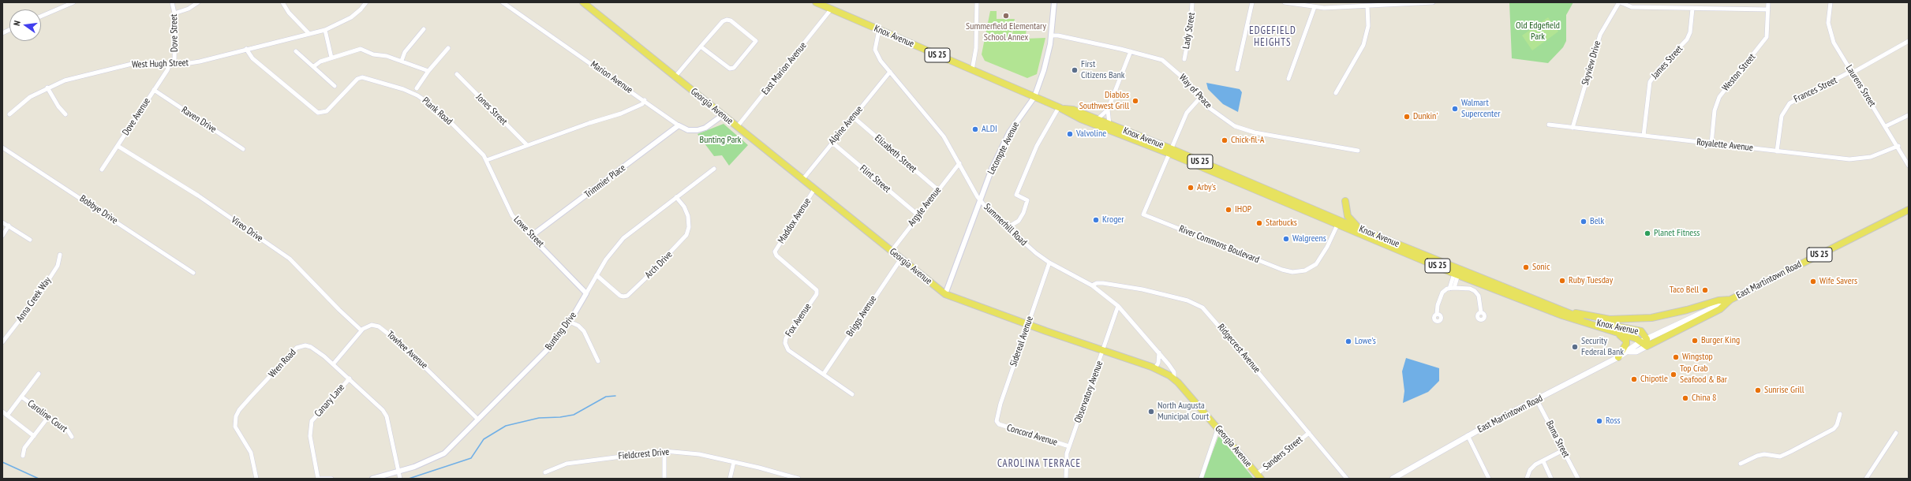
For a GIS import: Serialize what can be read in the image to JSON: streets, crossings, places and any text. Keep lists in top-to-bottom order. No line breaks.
{"streets":{"main road":["Knox Avenue","US 25","Georgia Avenue","East Martintown Road"],"street":["Lady Street","Dove Street","James Street","Skyview Drive","West Hugh Street","East Marion Avenue","Weston Street","Marion Avenue","Laurens Street","Frances Street","Way of Peace","Jones Street","Plank Road","Dove Avenue","Raven Drive","Alpine Avenue","Royalette Avenue","Lecompte Avenue","Elizabeth Street","Flint Street","Trimmier Place","Argyle Avenue","Bobbye Drive","Maddox Avenue","Summerhill Road","Vireo Drive","Lowe Street","River Commons Boulevard","Arch Drive","Anna Creek Way","Briggs Avenue","Fox Avenue","Bunting Drive","Sidereal Avenue","Ridgecrest Avenue","Towhee Avenue","Wren Road","Observatory Avenue","Canary Lane","Caroline Court","Concord Avenue","Bama Street","Sanders Street","Fieldcrest Drive"]},"crossings":[["Dove Street","West Hugh Street"],["Knox Avenue","US 25"],["Knox Avenue","East Marion Avenue"],["Knox Avenue","Lecompte Avenue"],["Knox Avenue","Summerhill Road"],["Knox Avenue","River Commons Boulevard"],["Knox Avenue","East Martintown Road"],["US 25","East Martintown Road"],["James Street","Royalette Avenue"],["Skyview Drive","Royalette Avenue"],["West Hugh Street","Plank Road"],["West Hugh Street","Dove Avenue"],["East Marion Avenue","Georgia Avenue"],["Weston Street","Royalette Avenue"],["Marion Avenue","Georgia Avenue"],["Marion Avenue","Trimmier Place"],["Laurens Street","Frances Street"],["Laurens Street","Royalette Avenue"],["Frances Street","Royalette Avenue"],["Way of Peace","Lecompte Avenue"],["Georgia Avenue","Alpine Avenue"],["Georgia Avenue","Lecompte Avenue"],["Georgia Avenue","Argyle Avenue"],["Georgia Avenue","Maddox Avenue"],["Georgia Avenue","Summerhill Road"],["Georgia Avenue","Briggs Avenue"],["Georgia Avenue","Sidereal Avenue"],["Georgia Avenue","Observatory Avenue"],["Georgia Avenue","Sanders Street"],["Plank Road","Lowe Street"],["Dove Avenue","Raven Drive"],["Dove Avenue","Vireo Drive"],["Alpine Avenue","Elizabeth Street"],["Alpine Avenue","Flint Street"],["Alpine Avenue","Summerhill Road"],["Lecompte Avenue","Summerhill Road"],["Elizabeth Street","Argyle Avenue"],["Flint Street","Argyle Avenue"],["Trimmier Place","Lowe Street"],["Argyle Avenue","Summerhill Road"],["Maddox Avenue","Fox Avenue"],["Summerhill Road","Sidereal Avenue"],["Summerhill Road","Ridgecrest Avenue"],["Summerhill Road","Observatory Avenue"],["Vireo Drive","Towhee Avenue"],["Lowe Street","Bunting Drive"],["Arch Drive","Bunting Drive"],["East Martintown Road","Bama Street"],["Briggs Avenue","Fox Avenue"],["Bunting Drive","Towhee Avenue"],["Bunting Drive","Wren Road"],["Sidereal Avenue","Concord Avenue"],["Ridgecrest Avenue","Sanders Street"],["Wren Road","Canary Lane"],["Observatory Avenue","Concord Avenue"]],"districts":["EDGEFIELD HEIGHTS","CAROLINA TERRACE"],"parks":["Old Edgefield Park","Bunting Park"],"places":["Summerfield Elementary School Annex","First Citizens Bank","Diablos Southwest Grill","Walmart Supercenter","Dunkin'","ALDI","Valvoline","Chick-fil-A","Arby's","IHOP","Kroger","Belk","Starbucks","Planet Fitness","Walgreens","Sonic","Ruby Tuesday","Wife Savers","Taco Bell","Burger King","Lowe's","Security Federal Bank","Wingstop","Top Crab Seafood & Bar","Chipotle","Sunrise Grill","China 8","North Augusta Municipal Court","Ross"],"north":"left"}
